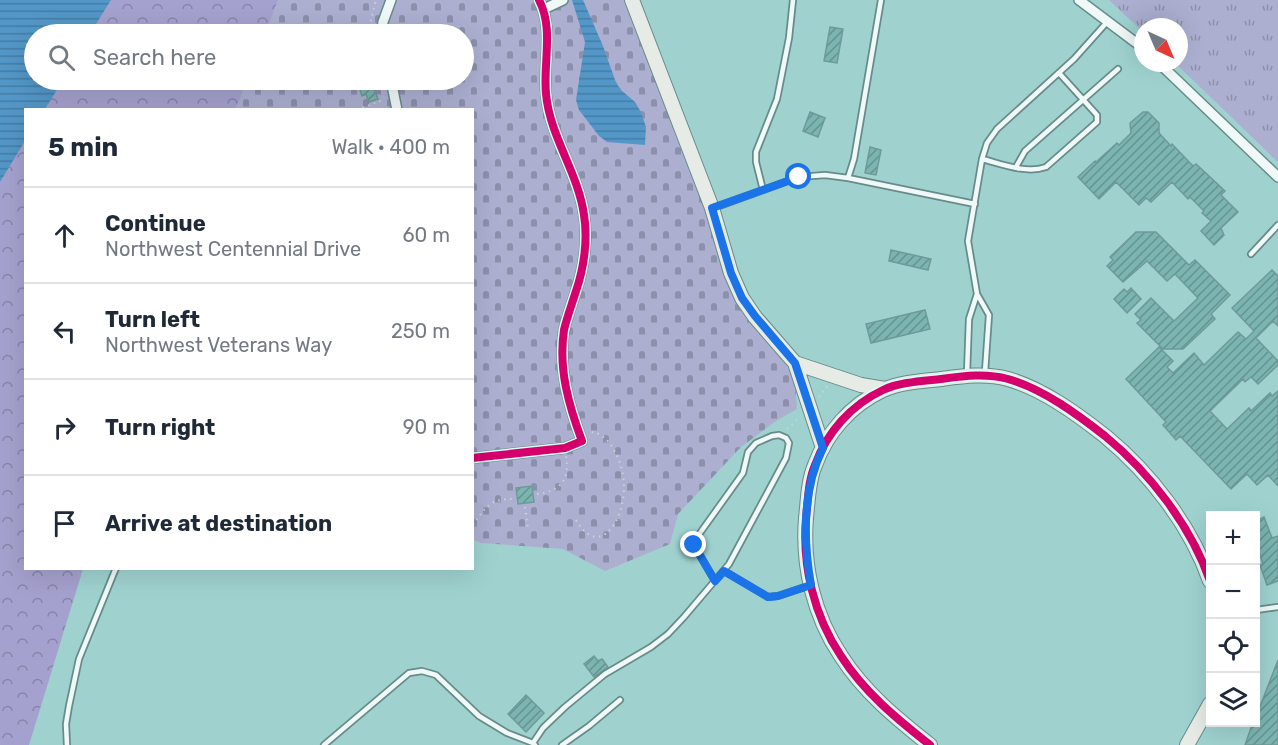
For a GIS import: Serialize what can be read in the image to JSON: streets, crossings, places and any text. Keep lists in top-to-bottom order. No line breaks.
{"north":"bottom right","page":{"search":"Search here","heading":["5 min","Walk · 400 m"],"list":[["Continue","Northwest Centennial Drive","60 m"],["Turn left","Northwest Veterans Way","250 m"],["Turn right","90 m"],"Arrive at destination"],"map_buttons":["+","−"]}}
